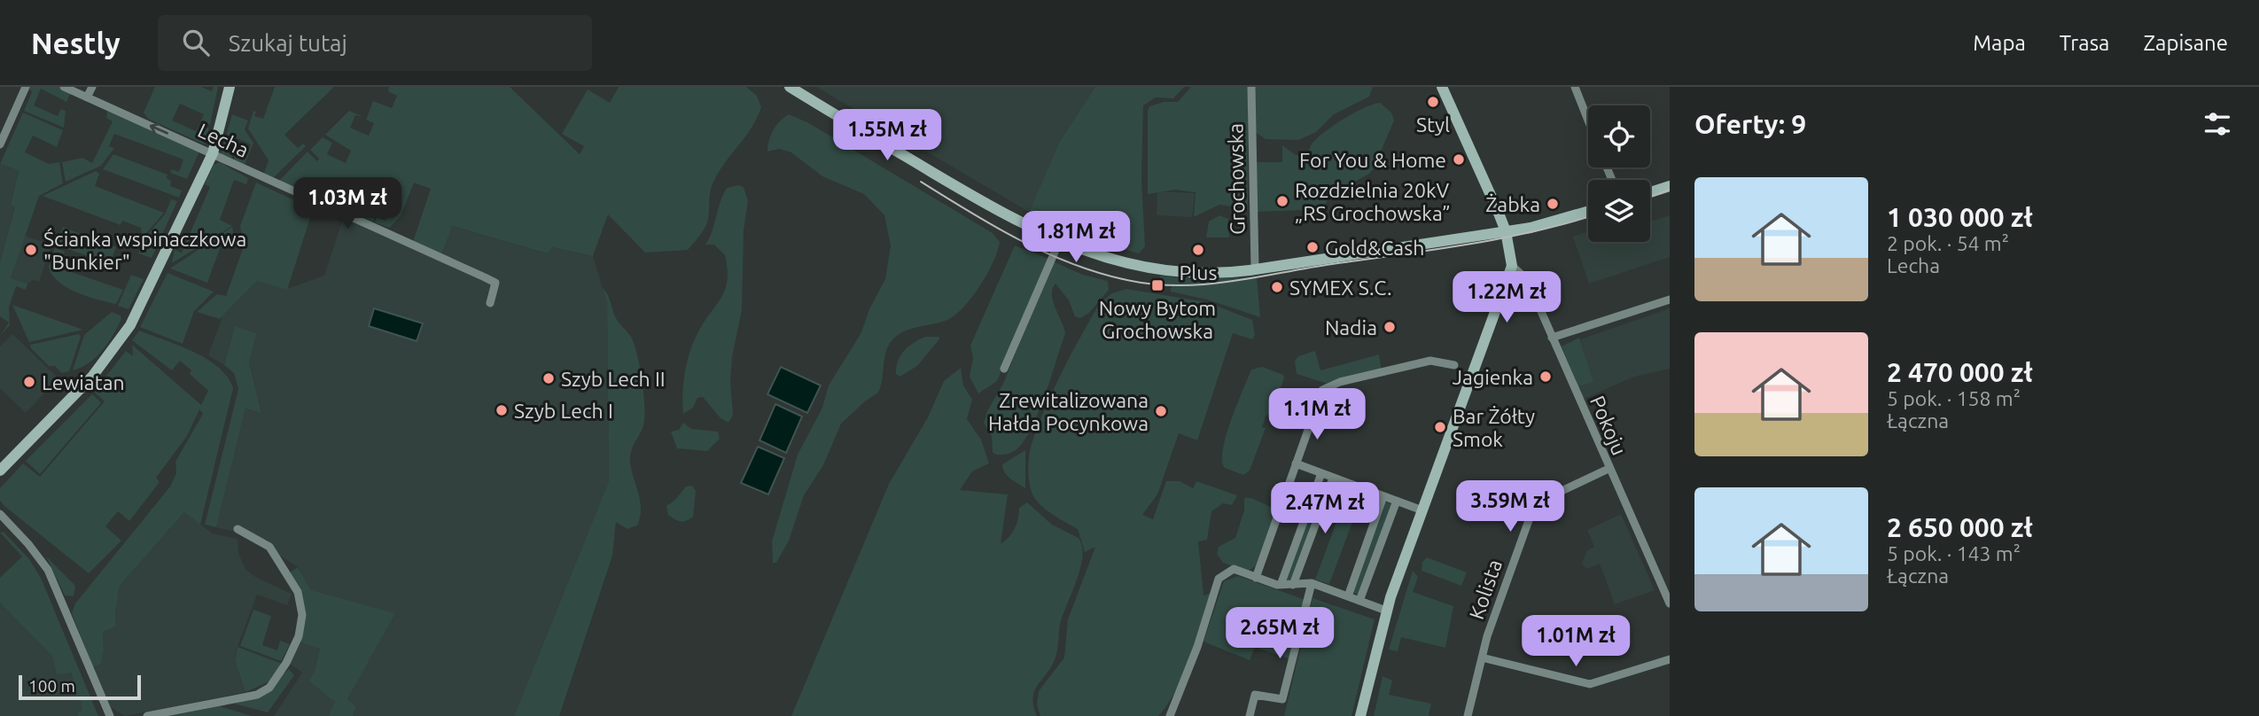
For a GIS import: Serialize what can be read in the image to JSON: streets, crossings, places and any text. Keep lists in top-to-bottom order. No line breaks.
{"streets":{"street":["Lecha","Grochowska","Pokoju","Kolista"]},"crossings":[["Pokoju","Kolista"]],"places":{"other":["Styl","For You & Home","Rozdzielnia 20kV „RS Grochowska”","Żabka","Gold&Cash","Ścianka wspinaczkowa \"Bunkier\"","Plus","SYMEX S.C.","Nadia","Jagienka","Szyb Lech II","Lewiatan","Szyb Lech I","Zrewitalizowana Hałda Pocynkowa","Bar Żółty Smok"],"transit":["Nowy Bytom Grochowska"]},"scale_bar":"100 m","page":{"header":"Nestly","search":"Szukaj tutaj","nav":["Mapa","Trasa","Zapisane"],"heading":"Oferty: 9","price":["1.55M zł","1.03M zł","1.81M zł","1.22M zł","1.1M zł","3.59M zł","2.47M zł","2.65M zł","1.01M zł"],"list":[{"name":"1 030 000 zł","note":"2 pok. · 54 m² · Lecha"},{"name":"2 470 000 zł","note":"5 pok. · 158 m² · Łączna"},{"name":"2 650 000 zł","note":"5 pok. · 143 m² · Łączna"}],"scale":"100 m"}}
